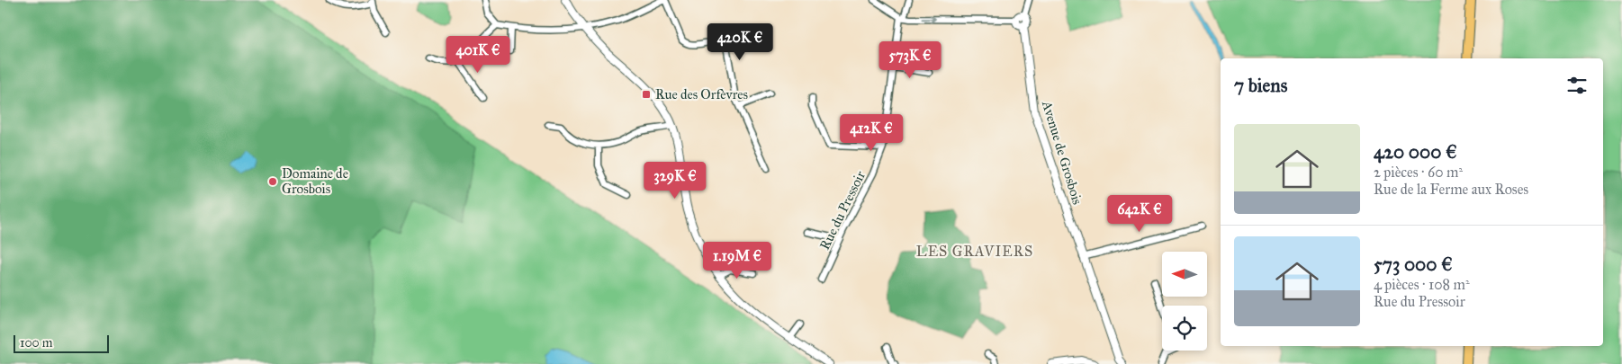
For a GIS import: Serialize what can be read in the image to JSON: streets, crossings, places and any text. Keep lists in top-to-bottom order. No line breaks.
{"streets":{"street":["Avenue de Grosbois","Rue du Pressoir"]},"districts":["LES GRAVIERS"],"places":{"transit":["Rue des Orfèvres"],"other":["Domaine de Grosbois"]},"scale_bar":"100 m","north":"left","page":{"price":["420K €","401K €","573K €","412K €","329K €","642K €","1.19M €"],"heading":"7 biens","list":[{"name":"420 000 €","note":"2 pièces · 60 m² · Rue de la Ferme aux Roses"},{"name":"573 000 €","note":"4 pièces · 108 m² · Rue du Pressoir"}],"scale":"100 m"}}
